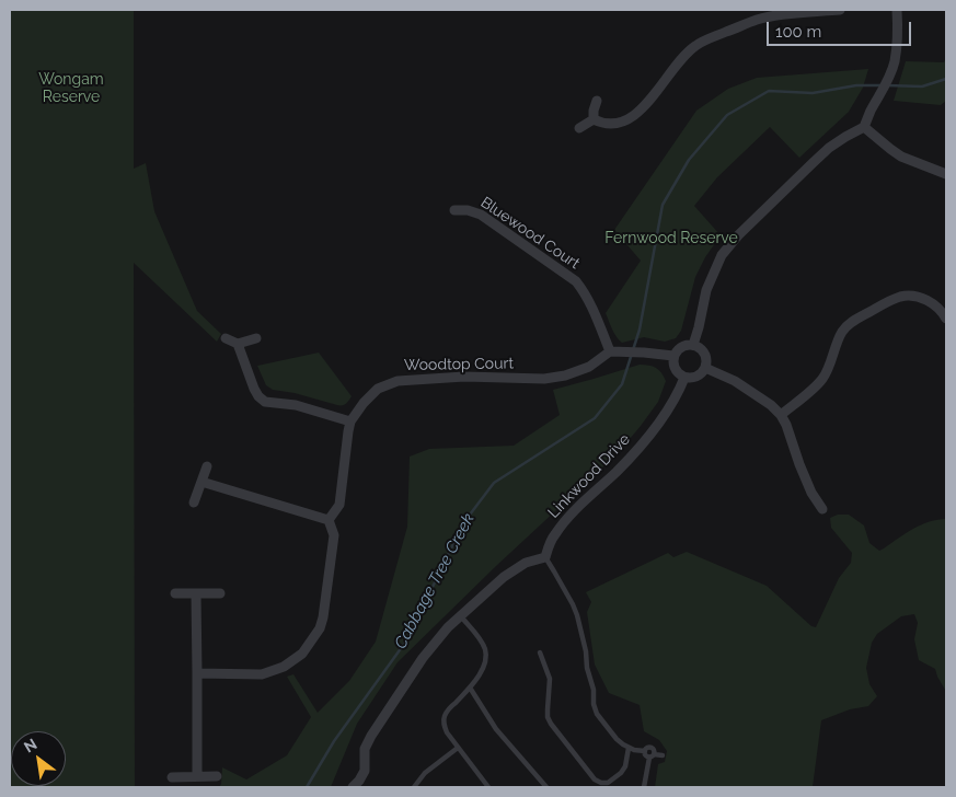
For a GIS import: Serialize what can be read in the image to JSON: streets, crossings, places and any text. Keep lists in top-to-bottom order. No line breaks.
{"streets":{"street":["Bluewood Court","Woodtop Court","Linkwood Drive"]},"crossings":[["Bluewood Court","Woodtop Court"]],"water":["Cabbage Tree Creek"],"parks":["Wongam Reserve","Fernwood Reserve"],"scale_bar":"100 m","north":"top left"}
